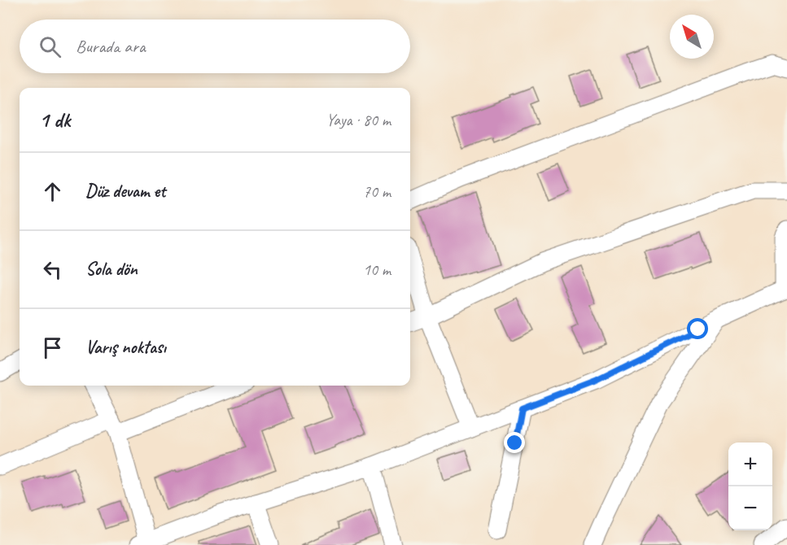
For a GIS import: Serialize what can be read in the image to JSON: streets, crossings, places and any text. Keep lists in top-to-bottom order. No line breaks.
{"north":"top left","page":{"search":"Burada ara","heading":["1 dk","Yaya · 80 m"],"list":[["Düz devam et","70 m"],["Sola dön","10 m"],"Varış noktası"],"map_buttons":["+","−"]}}
